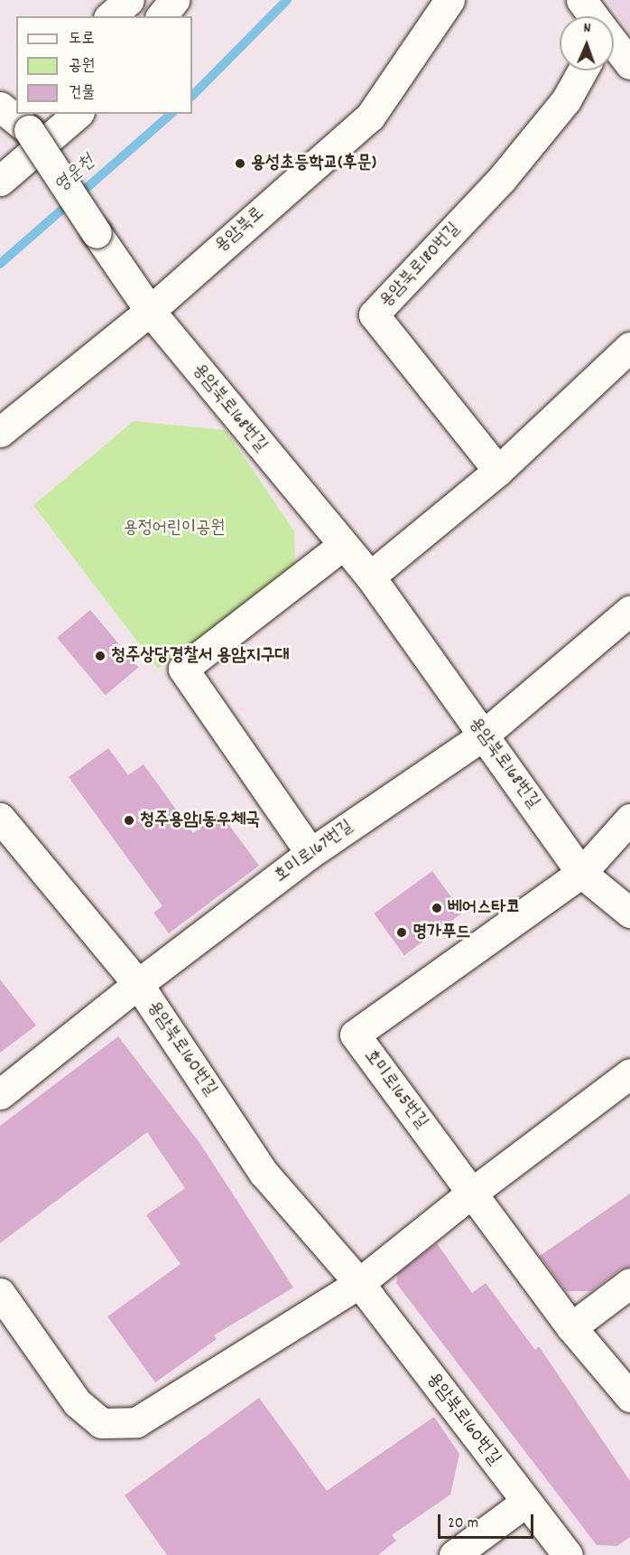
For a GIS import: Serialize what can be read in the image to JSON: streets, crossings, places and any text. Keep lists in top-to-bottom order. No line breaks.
{"streets":{"street":["용암북로","용암북로180번길","용암북로168번길","호미로167번길","용암북로160번길","호미로165번길"]},"crossings":[["용암북로","용암북로168번길"],["용암북로168번길","호미로167번길"],["용암북로168번길","호미로165번길"],["호미로167번길","용암북로160번길"]],"water":["영운천"],"parks":["용정어린이공원"],"places":["용성초등학교(후문)","청주상당경찰서 용암지구대","청주용암1동우체국","베어스타코","명가푸드"],"legend":["도로","공원","건물"],"scale_bar":"20 m","north":"top"}
